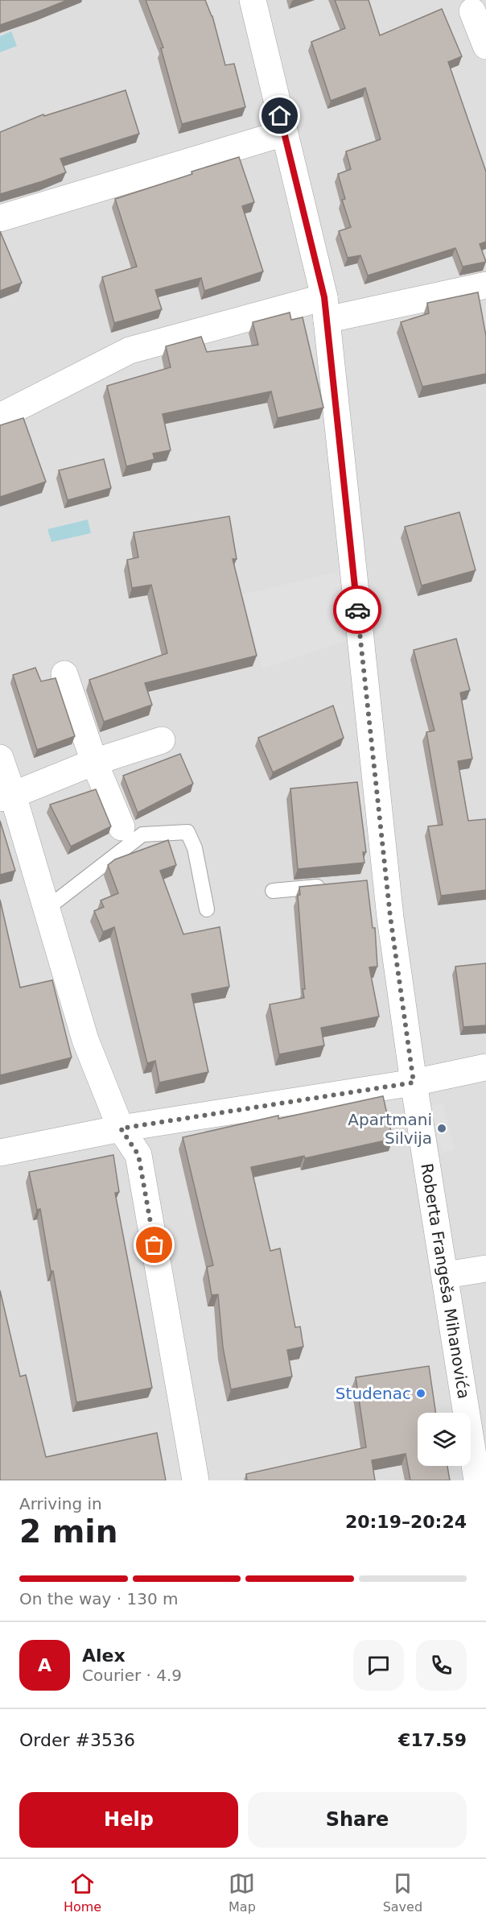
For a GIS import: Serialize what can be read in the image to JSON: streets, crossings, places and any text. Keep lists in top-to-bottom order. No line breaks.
{"streets":{"street":["Roberta Frangeša Mihanovića"]},"places":["Apartmani Silvija","Studenac"],"page":{"heading":["2 min","Arriving in","20:19–20:24"],"panel":["Alex","Courier · 4.9","Order #3536","€17.59"],"bar":"On the way · 130 m","round":"A","buttons":["Help","Share"],"tabs":["Home","Map","Saved"]}}
